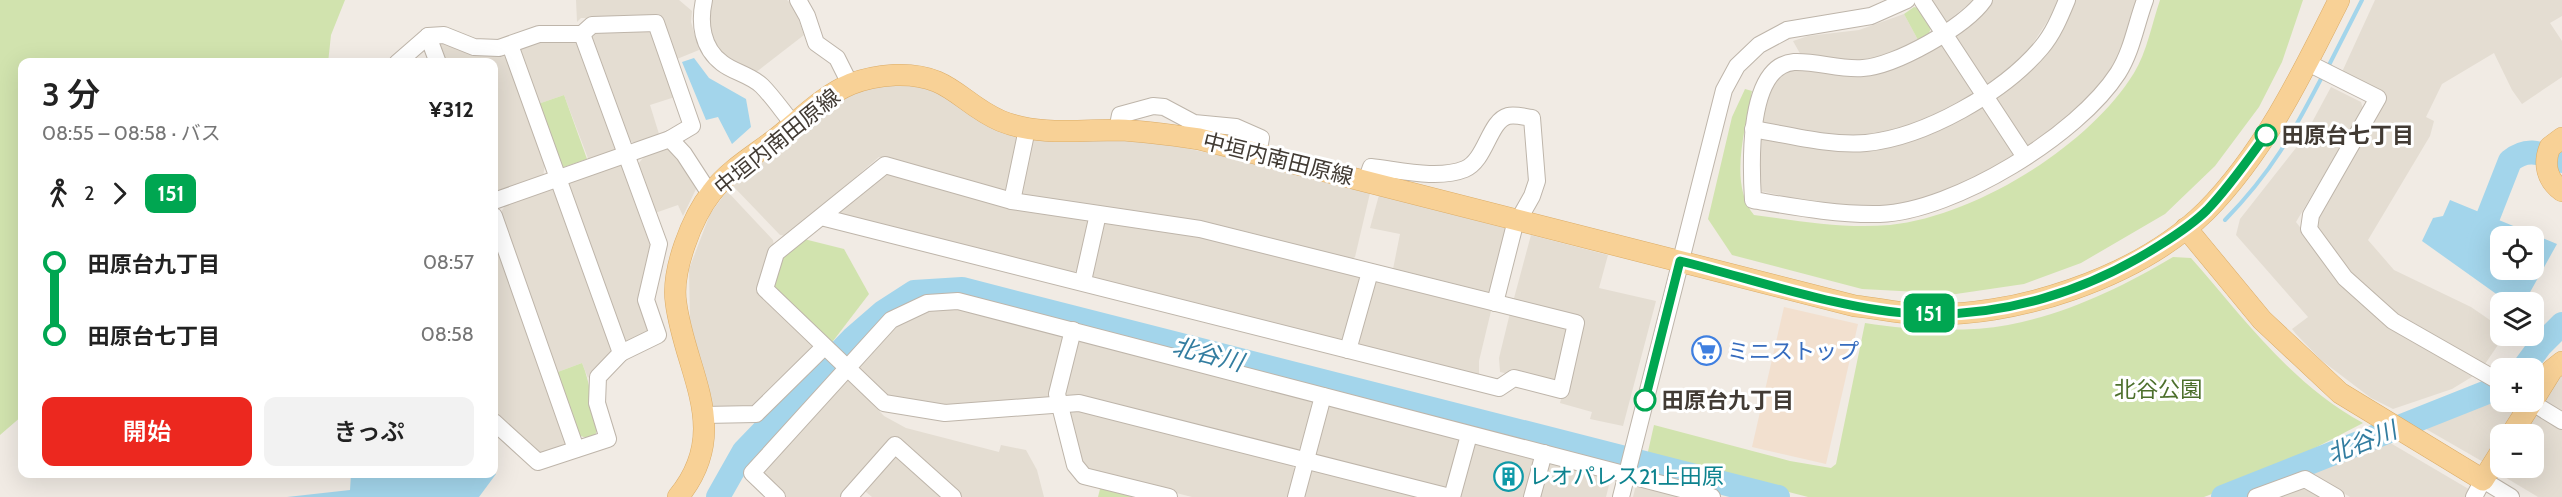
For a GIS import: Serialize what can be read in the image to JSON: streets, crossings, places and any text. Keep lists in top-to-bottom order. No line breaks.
{"streets":{"main road":["中垣内南田原線"]},"water":["北谷川"],"parks":["北谷公園"],"places":{"other":["田原台七丁目","田原台九丁目"],"supermarket":["ミニストップ"],"building":["レオパレス21上田原"]},"lines":["bus line 151"],"page":{"on_map":"151","heading":["3 分","08:55 – 08:58 · バス","¥312"],"legs":["2","151"],"map_buttons":["+","−"],"list":[{"name":"田原台九丁目","value":"08:57"},{"name":"田原台七丁目","value":"08:58"}],"buttons":["開始","きっぷ"]}}
